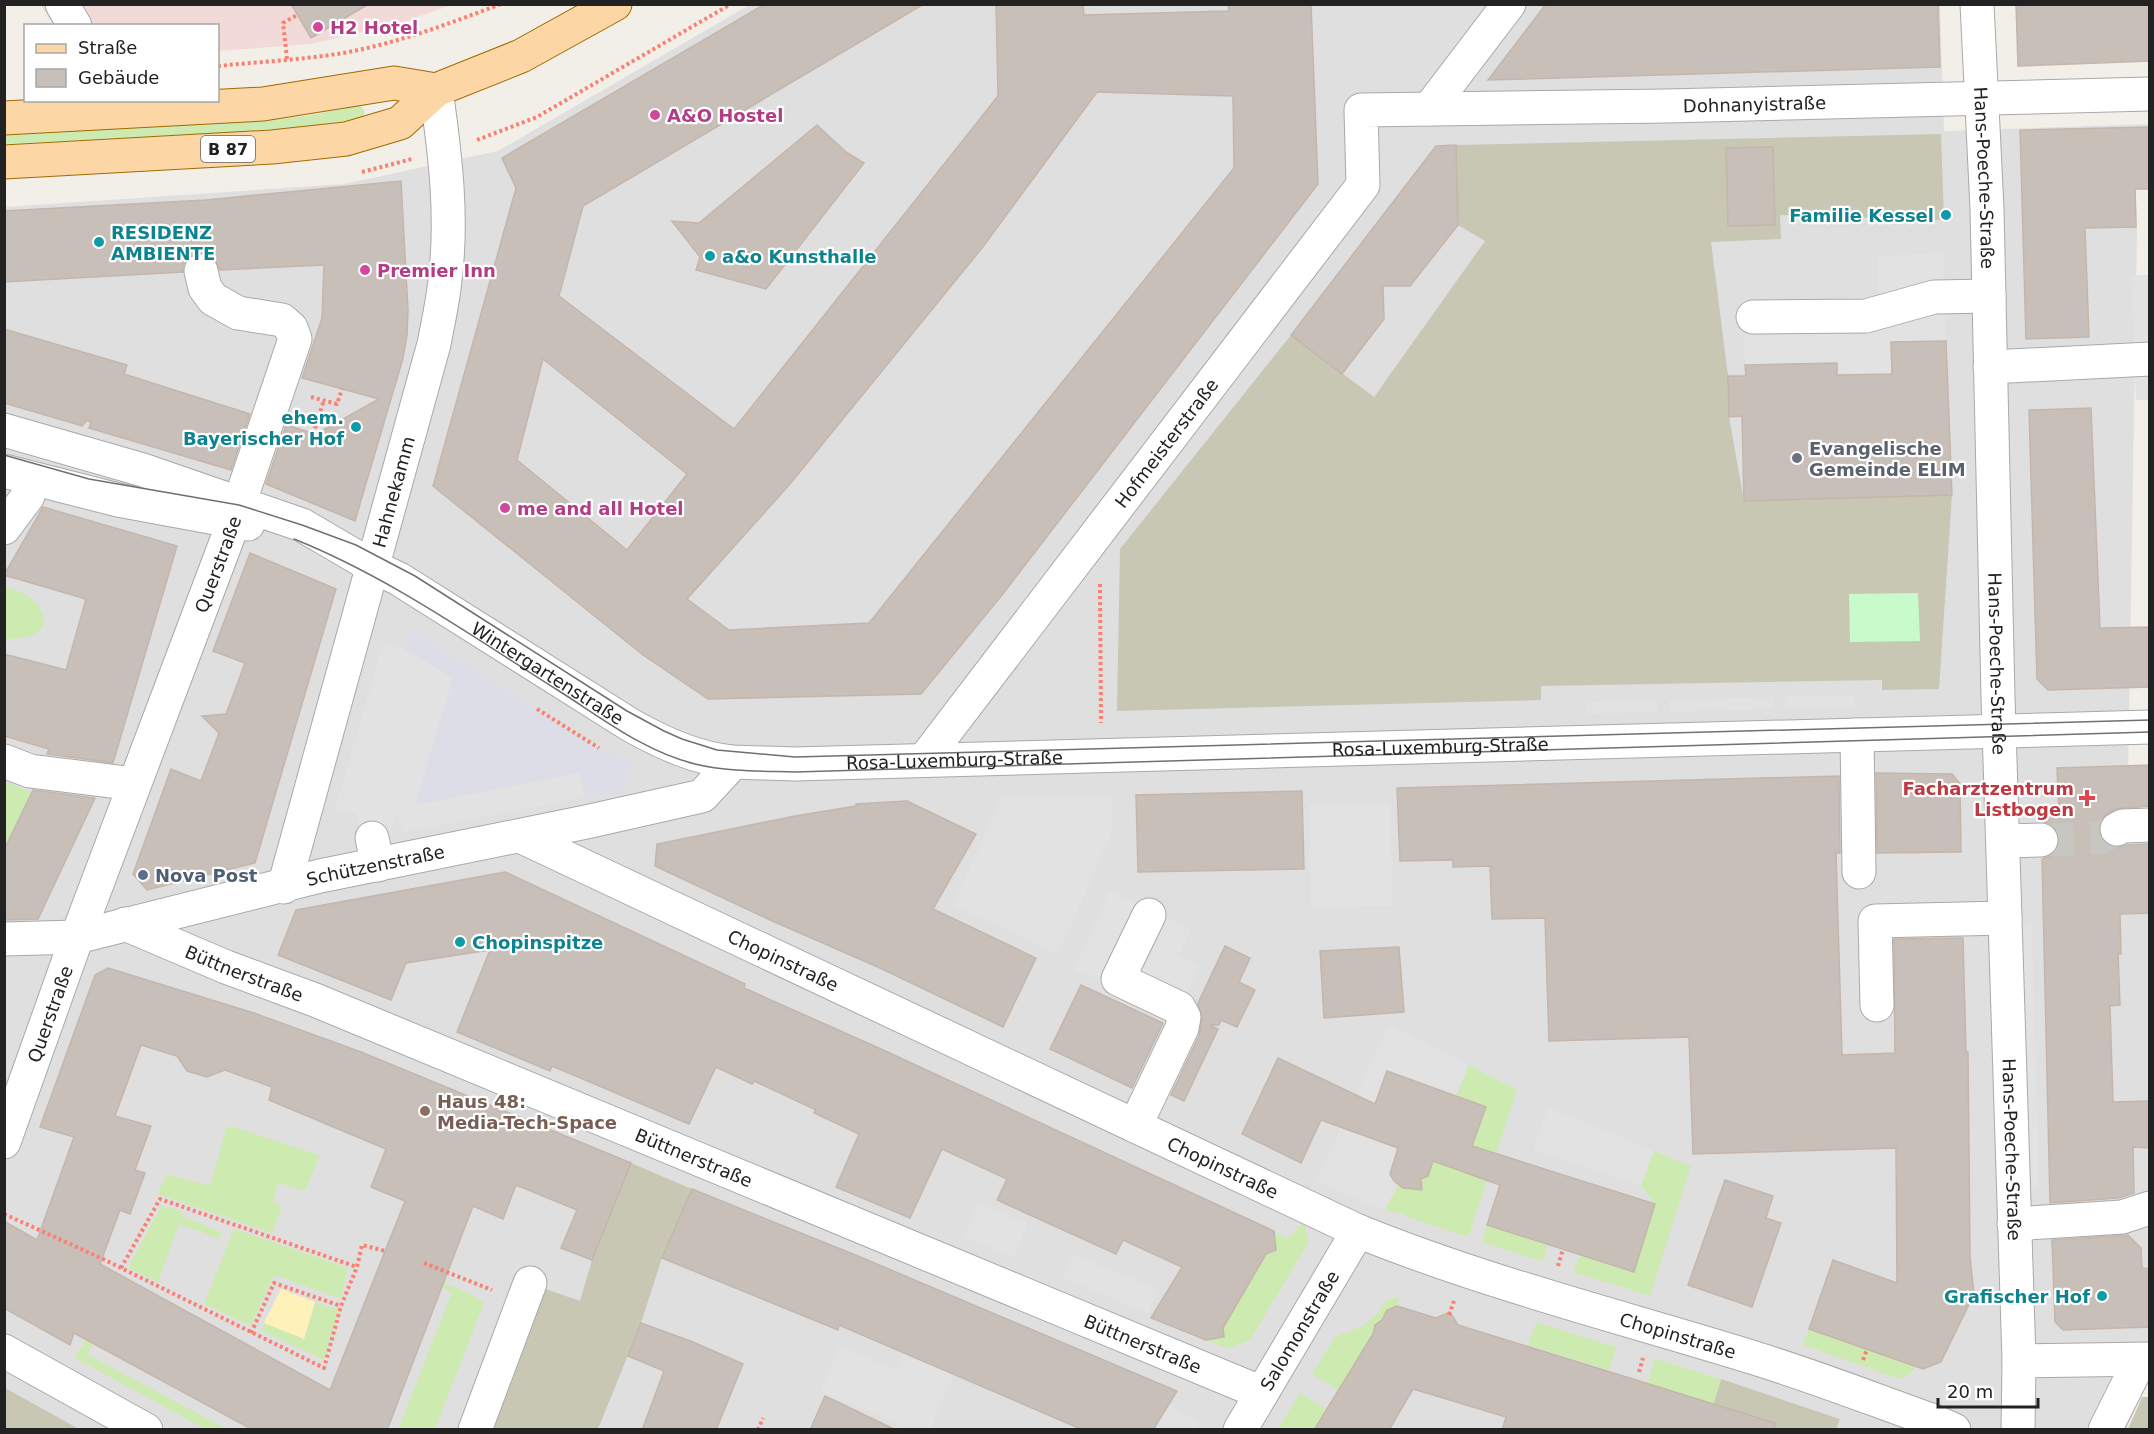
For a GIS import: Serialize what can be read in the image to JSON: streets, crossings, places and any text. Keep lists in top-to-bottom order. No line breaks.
{"streets":{"main road":["B 87"],"street":["Dohnanyistraße","Hans-Poeche-Straße","Hofmeisterstraße","Hahnekamm","Querstraße","Wintergartenstraße","Rosa-Luxemburg-Straße","Schützenstraße","Chopinstraße","Büttnerstraße","Salomonstraße"]},"crossings":[["Dohnanyistraße","Hans-Poeche-Straße"],["Dohnanyistraße","Hofmeisterstraße"],["B 87","Hahnekamm"],["Hans-Poeche-Straße","Rosa-Luxemburg-Straße"],["Hofmeisterstraße","Rosa-Luxemburg-Straße"],["Hahnekamm","Wintergartenstraße"],["Hahnekamm","Schützenstraße"],["Querstraße","Wintergartenstraße"],["Querstraße","Schützenstraße"],["Wintergartenstraße","Rosa-Luxemburg-Straße"],["Wintergartenstraße","Schützenstraße"],["Rosa-Luxemburg-Straße","Schützenstraße"],["Schützenstraße","Chopinstraße"],["Schützenstraße","Büttnerstraße"],["Chopinstraße","Salomonstraße"],["Büttnerstraße","Salomonstraße"]],"places":{"other":["H2 Hotel","A&O Hostel","Familie Kessel","RESIDENZ AMBIENTE","a&o Kunsthalle","Premier Inn","ehem. Bayerischer Hof","Evangelische Gemeinde ELIM","me and all Hotel","Nova Post","Chopinspitze","Haus 48: Media-Tech-Space","Grafischer Hof"],"health":["Facharztzentrum Listbogen"]},"legend":["Straße","Gebäude"],"scale_bar":"20 m"}
